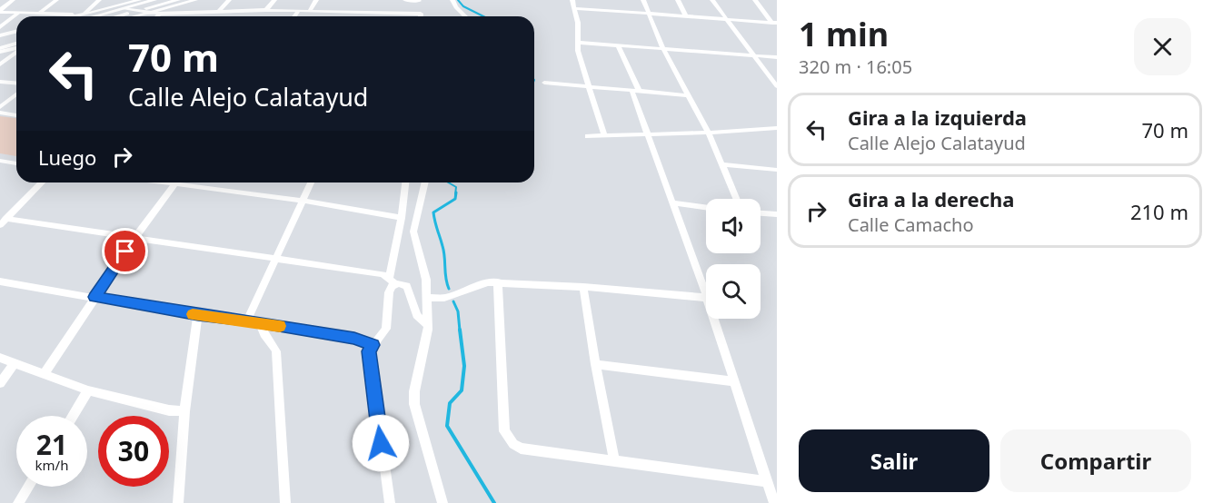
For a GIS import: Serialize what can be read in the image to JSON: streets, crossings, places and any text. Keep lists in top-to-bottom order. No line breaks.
{"page":{"heading":["1 min","320 m · 16:05"],"turn":["70 m","Calle Alejo Calatayud"],"list":[{"name":"Gira a la izquierda","note":"Calle Alejo Calatayud","value":"70 m"},{"name":"Gira a la derecha","note":"Calle Camacho","value":"210 m"}],"then":"Luego","speed":"21 km/h","limit":"30","buttons":["Salir","Compartir"]}}
